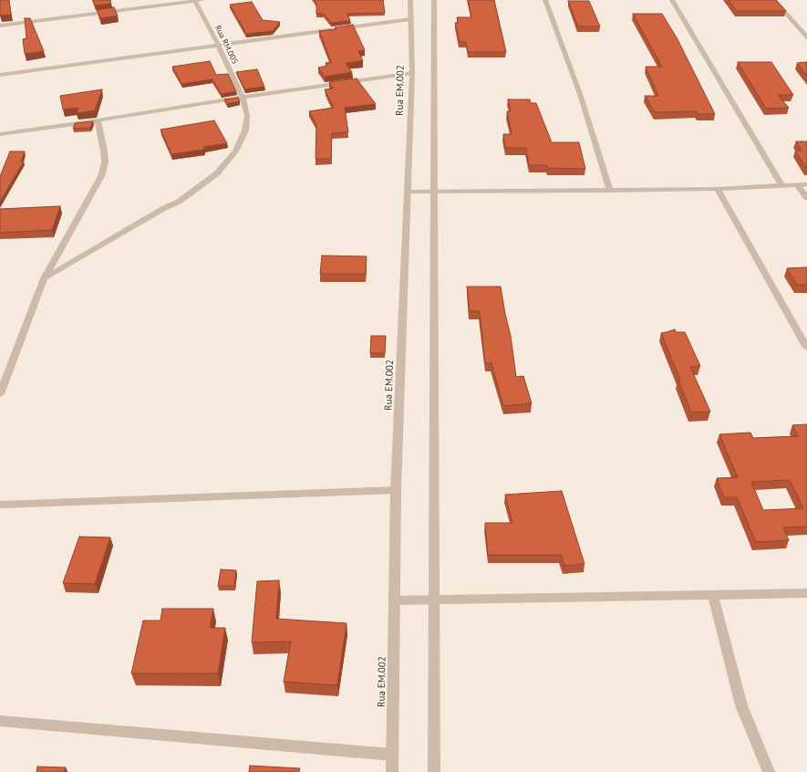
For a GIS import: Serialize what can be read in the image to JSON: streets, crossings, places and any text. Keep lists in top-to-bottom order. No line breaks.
{"streets":{"street":["Rua RM.005","Rua EM.002"]}}
